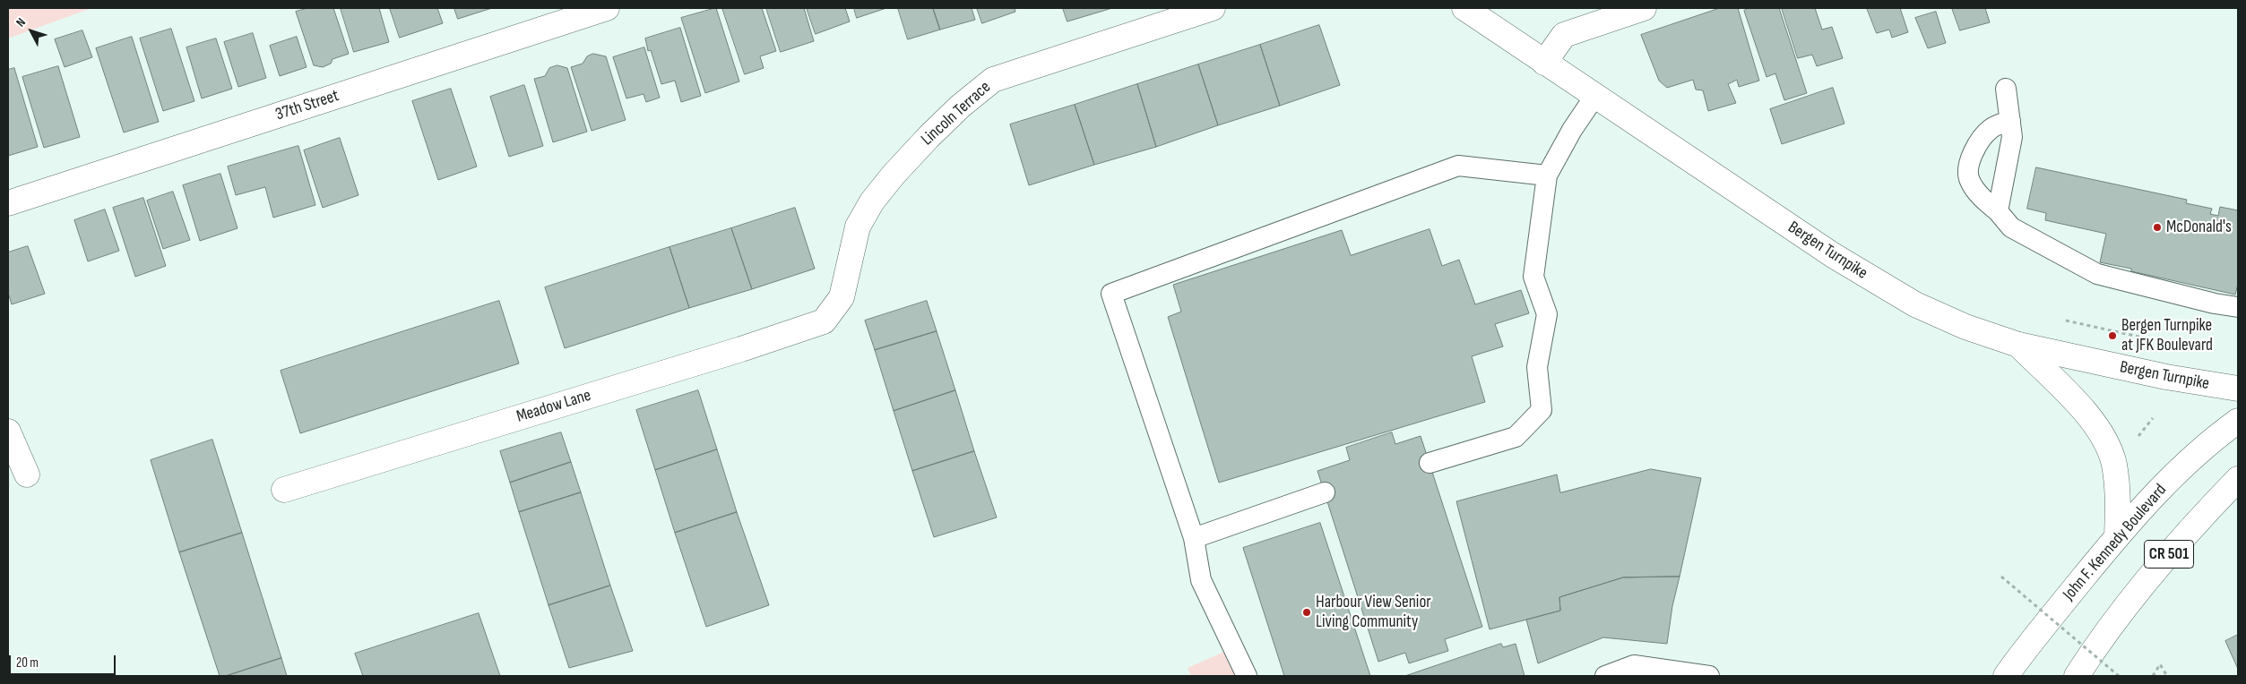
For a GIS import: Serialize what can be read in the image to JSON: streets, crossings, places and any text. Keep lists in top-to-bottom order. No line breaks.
{"streets":{"street":["37th Street","Lincoln Terrace","Bergen Turnpike","Meadow Lane","John F. Kennedy Boulevard","CR 501"]},"crossings":[["Lincoln Terrace","Meadow Lane"]],"places":["McDonald's","Bergen Turnpike at JFK Boulevard","Harbour View Senior Living Community"],"scale_bar":"20 m","north":"top left"}
